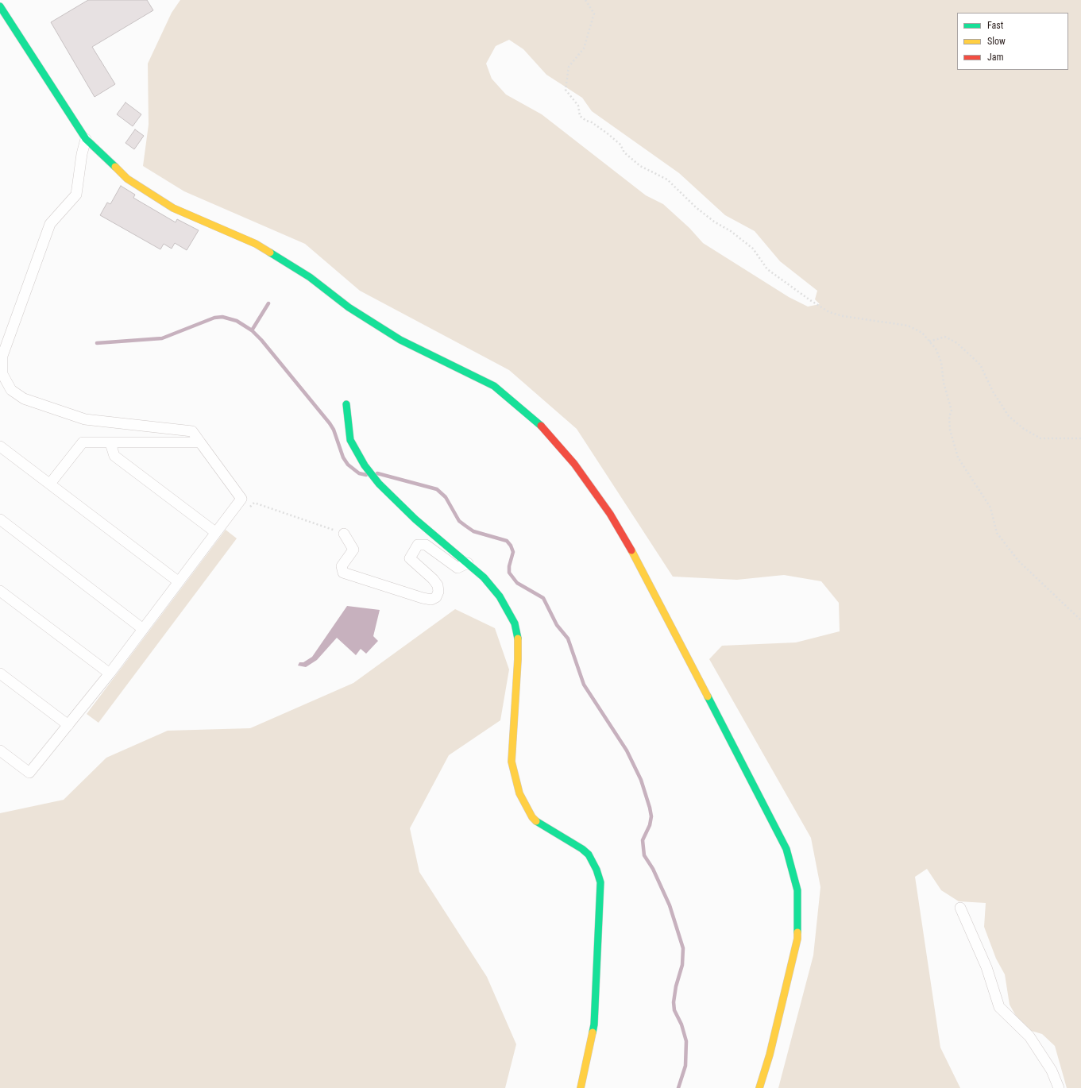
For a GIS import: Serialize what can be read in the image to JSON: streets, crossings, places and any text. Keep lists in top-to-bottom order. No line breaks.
{"legend":["Fast","Slow","Jam"]}
